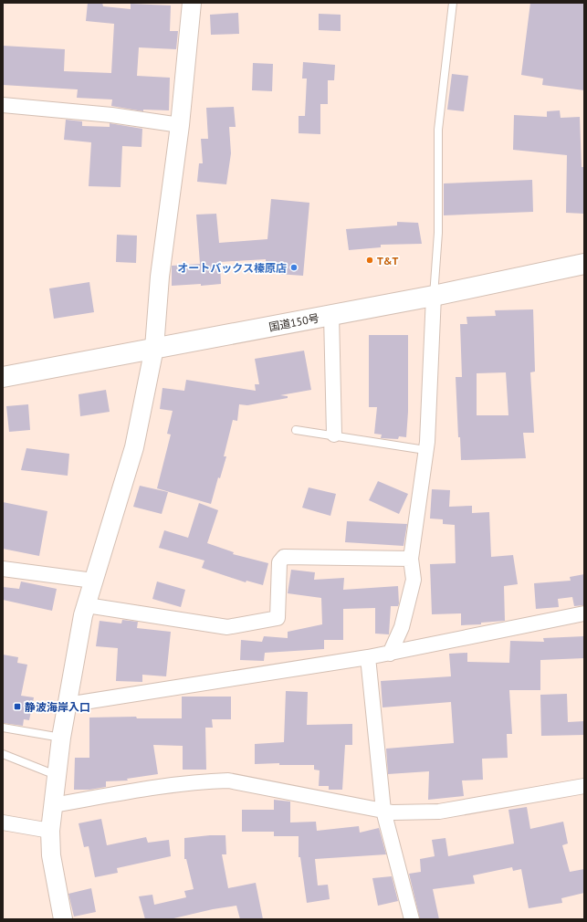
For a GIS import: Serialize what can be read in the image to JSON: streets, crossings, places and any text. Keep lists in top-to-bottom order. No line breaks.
{"streets":{"highway":["国道150号"]},"places":{"other":["T&T","オートバックス榛原店"],"transit":["静波海岸入口"]}}
